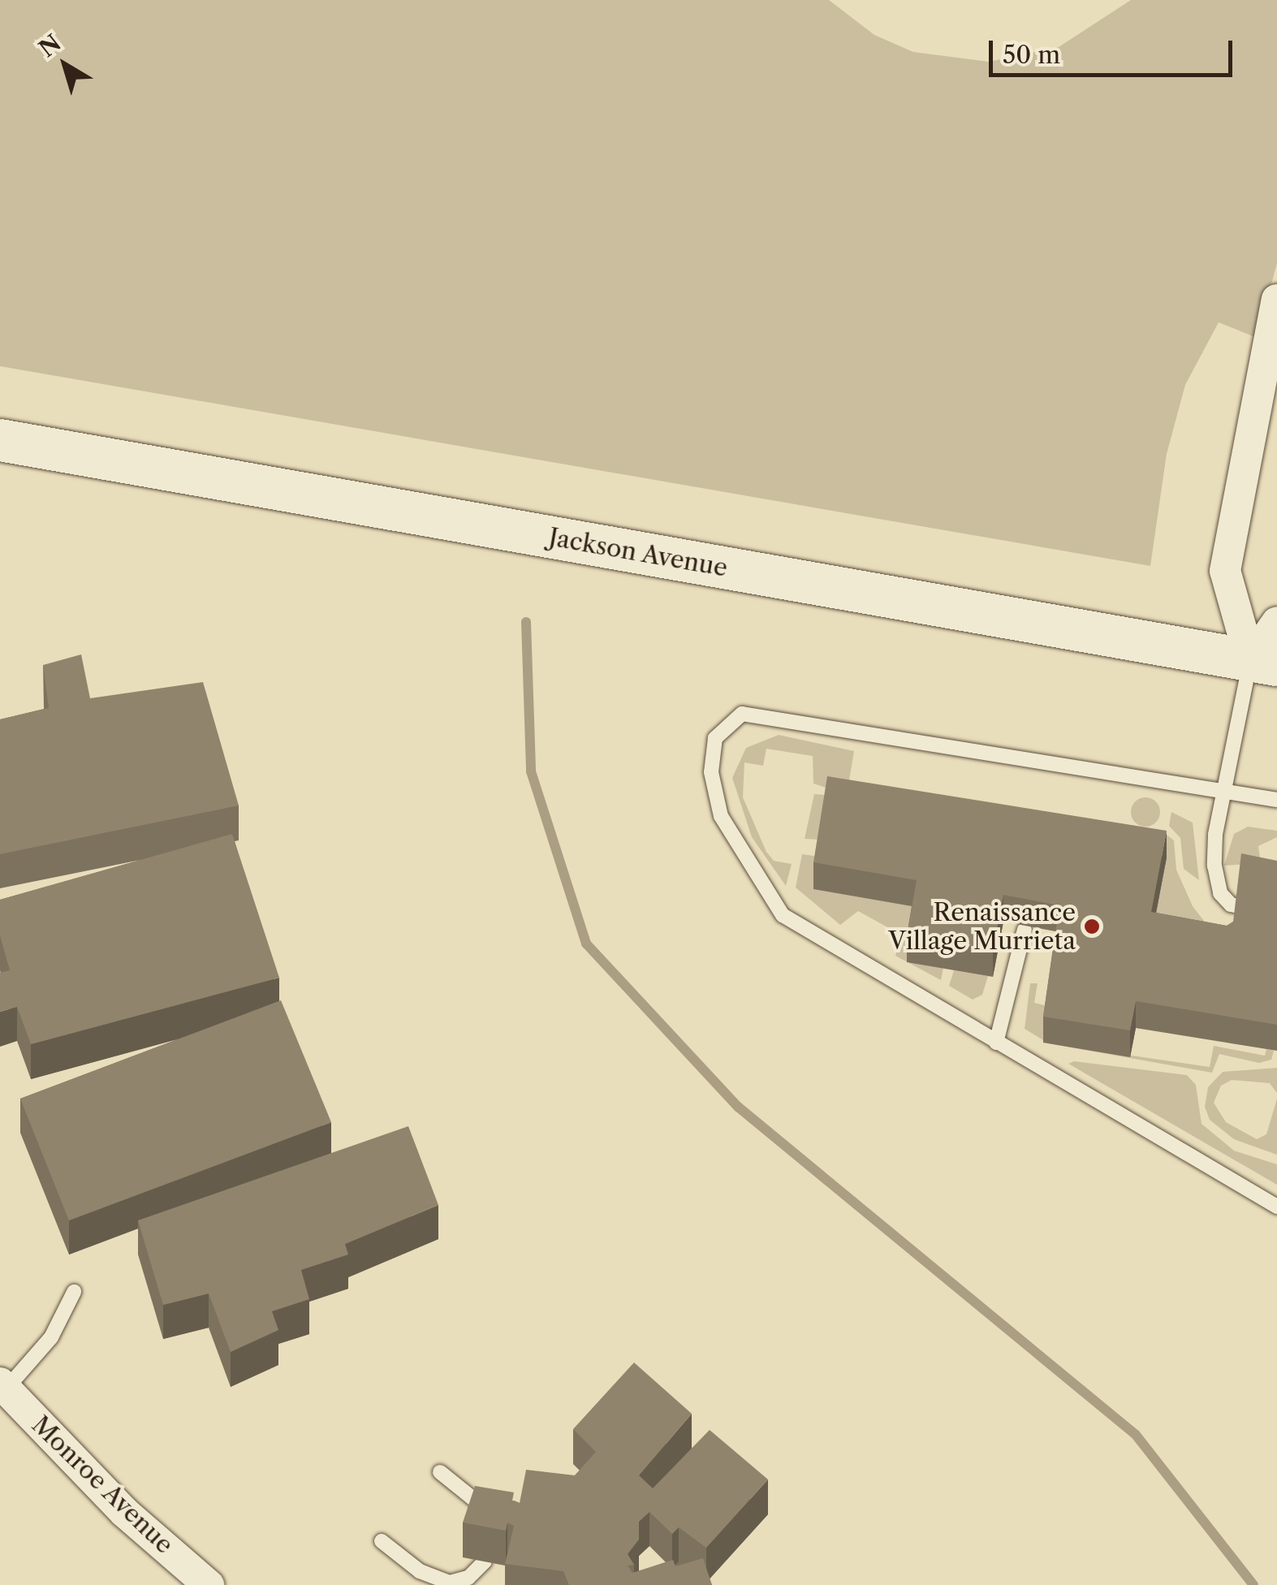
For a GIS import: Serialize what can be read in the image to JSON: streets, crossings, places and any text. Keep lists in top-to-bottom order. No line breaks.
{"streets":{"main road":["Jackson Avenue"],"street":["Monroe Avenue"]},"places":["Renaissance Village Murrieta"],"scale_bar":"50 m","north":"top left"}
